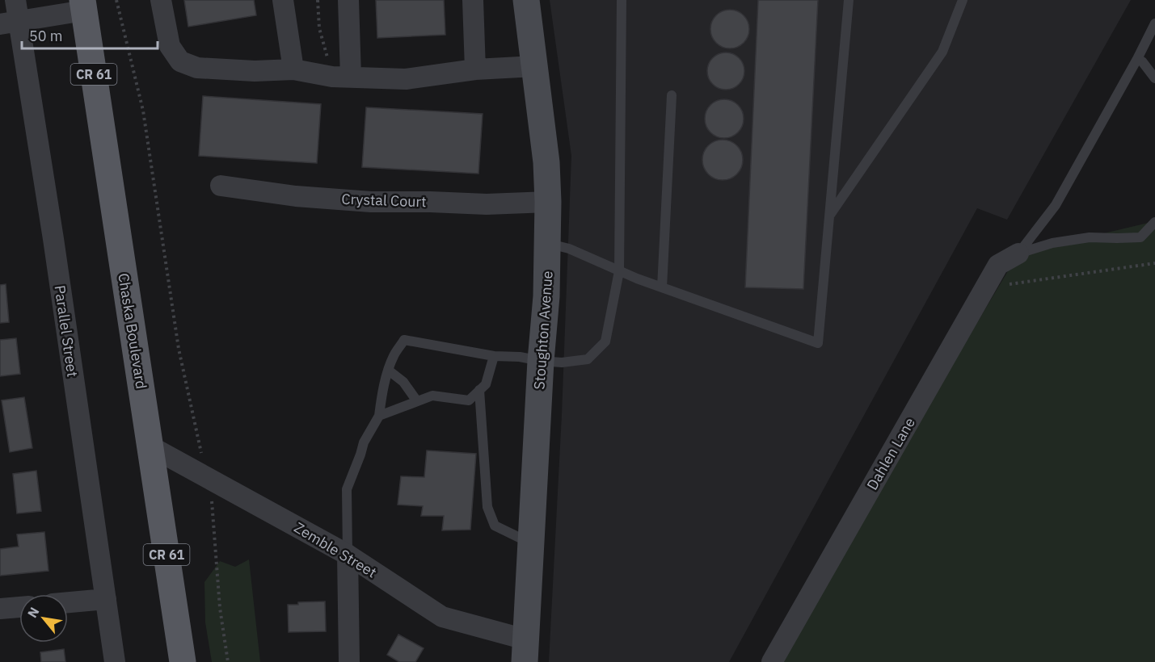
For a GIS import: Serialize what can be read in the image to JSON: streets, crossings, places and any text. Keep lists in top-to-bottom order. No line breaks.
{"streets":{"main road":["CR 61","Chaska Boulevard"],"street":["Crystal Court","Stoughton Avenue","Parallel Street","Dahlen Lane","Zemble Street"]},"crossings":[["Crystal Court","Stoughton Avenue"],["Stoughton Avenue","Zemble Street"],["Chaska Boulevard","Zemble Street"]],"scale_bar":"50 m","north":"top left"}
